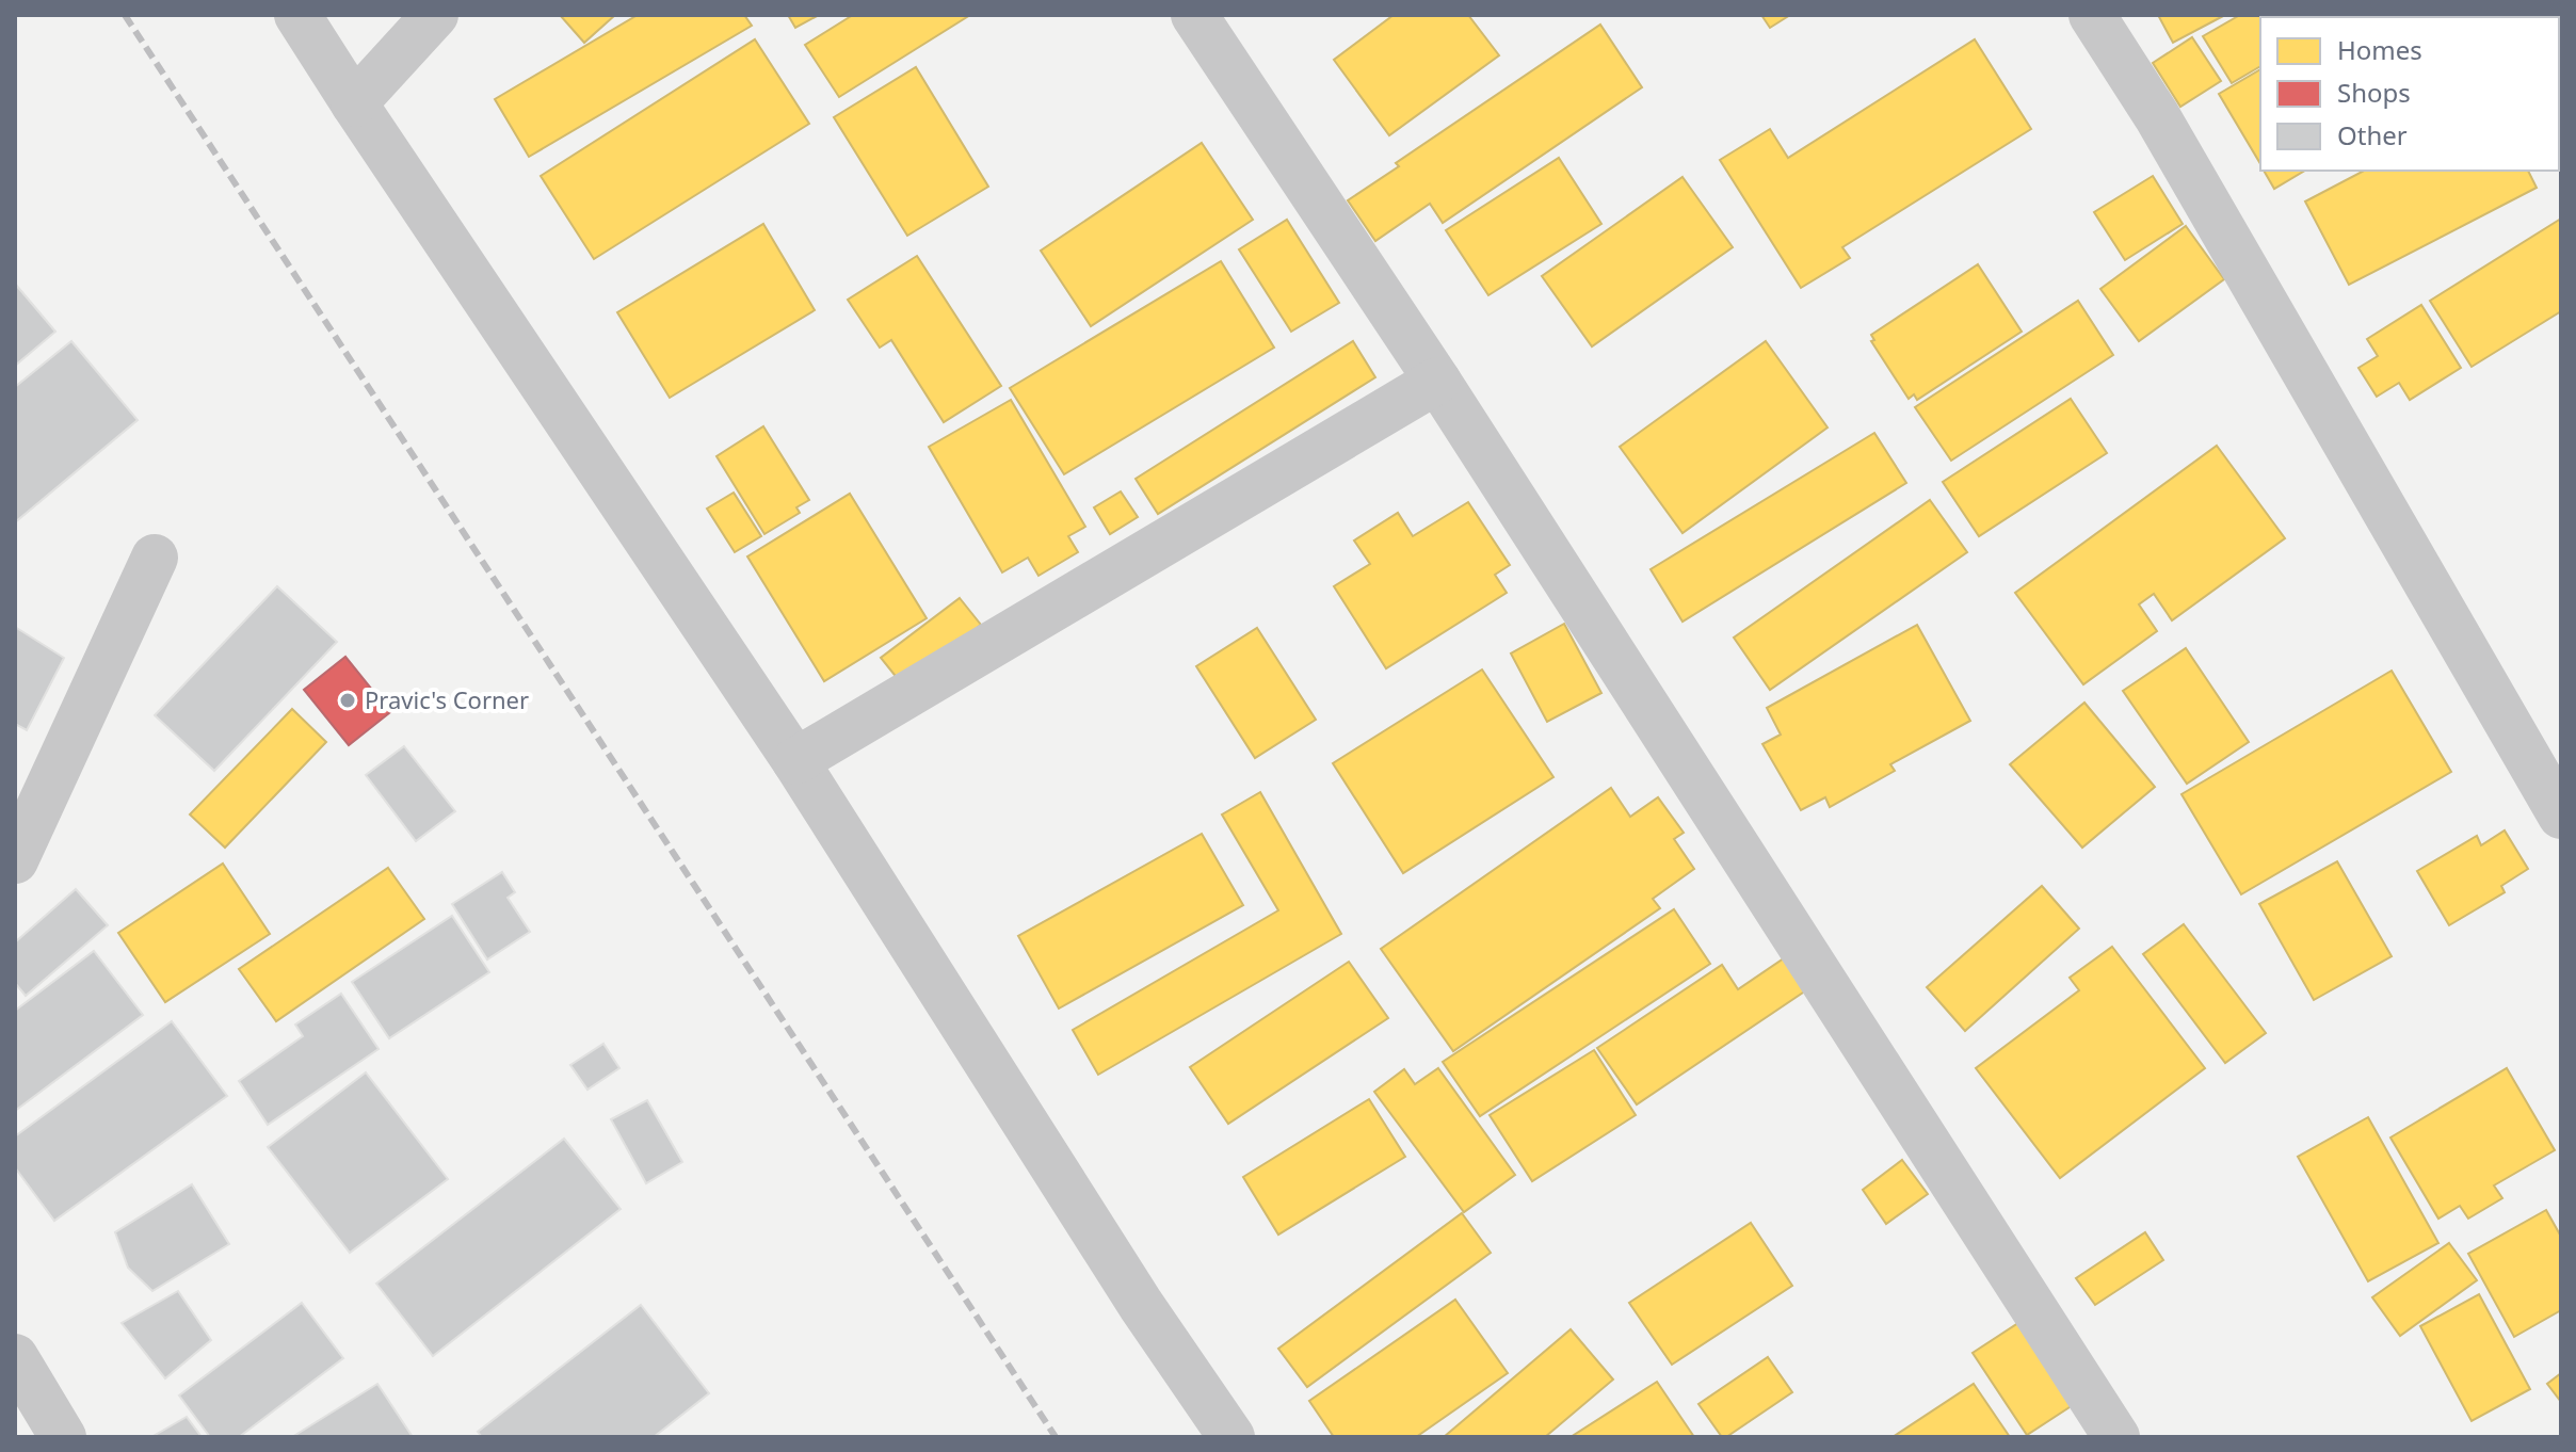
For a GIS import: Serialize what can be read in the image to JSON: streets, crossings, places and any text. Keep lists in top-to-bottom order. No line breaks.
{"places":["Pravic's Corner"],"legend":["Homes","Shops","Other"]}
